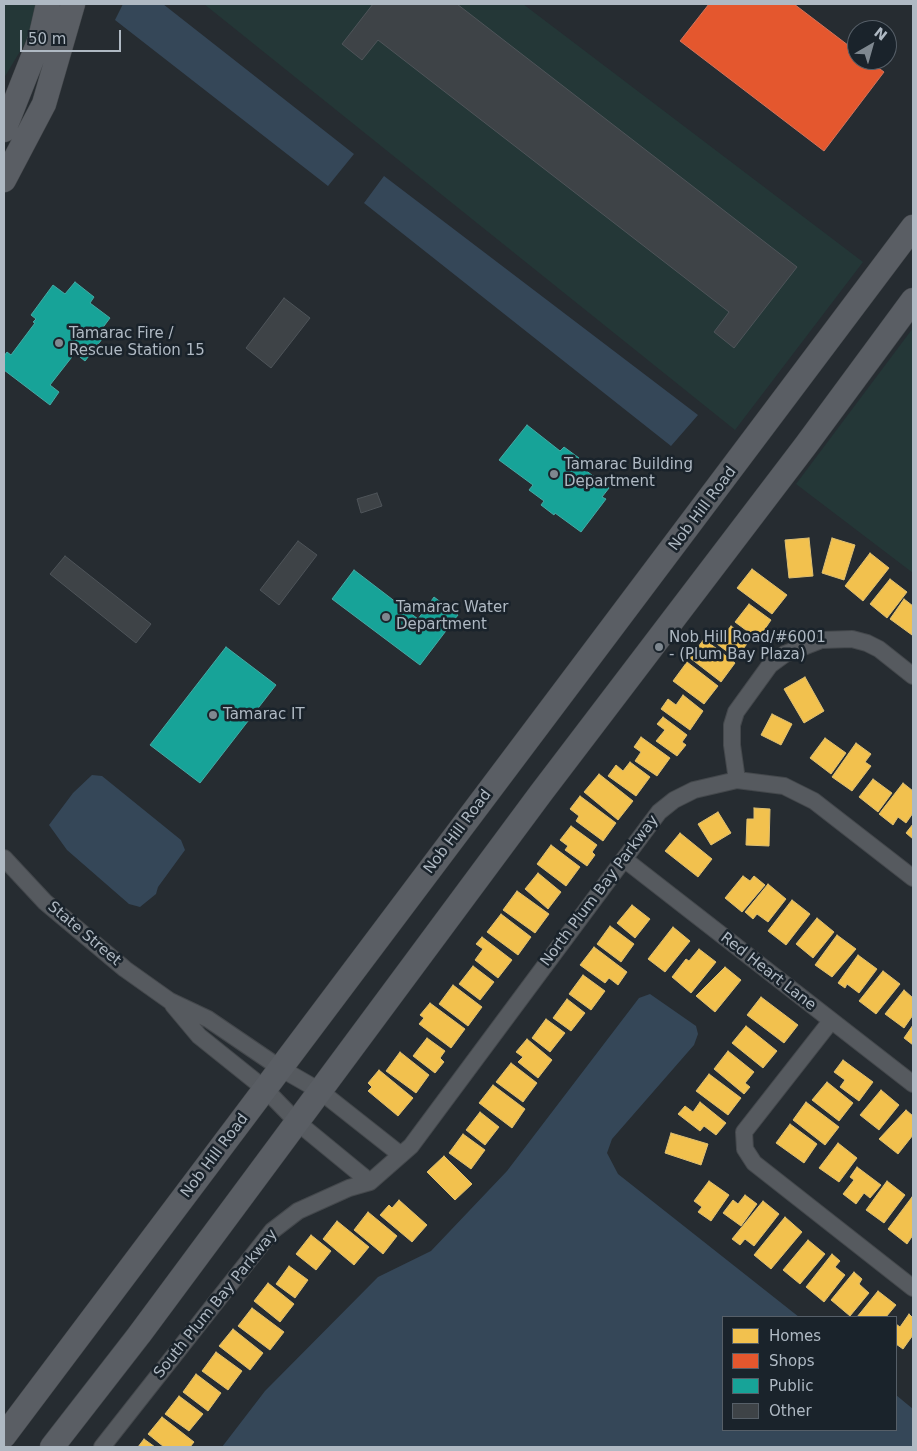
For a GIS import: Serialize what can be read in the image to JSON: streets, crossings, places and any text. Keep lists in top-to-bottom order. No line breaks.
{"streets":{"main road":["Nob Hill Road"],"street":["North Plum Bay Parkway","State Street","Red Heart Lane","South Plum Bay Parkway"]},"crossings":[["Nob Hill Road","State Street"],["North Plum Bay Parkway","State Street"],["North Plum Bay Parkway","Red Heart Lane"],["North Plum Bay Parkway","South Plum Bay Parkway"],["State Street","South Plum Bay Parkway"]],"places":["Tamarac Fire / Rescue Station 15","Tamarac Building Department","Tamarac Water Department","Nob Hill Road/#6001 - (Plum Bay Plaza)","Tamarac IT"],"legend":["Homes","Shops","Public","Other"],"scale_bar":"50 m","north":"top right"}
